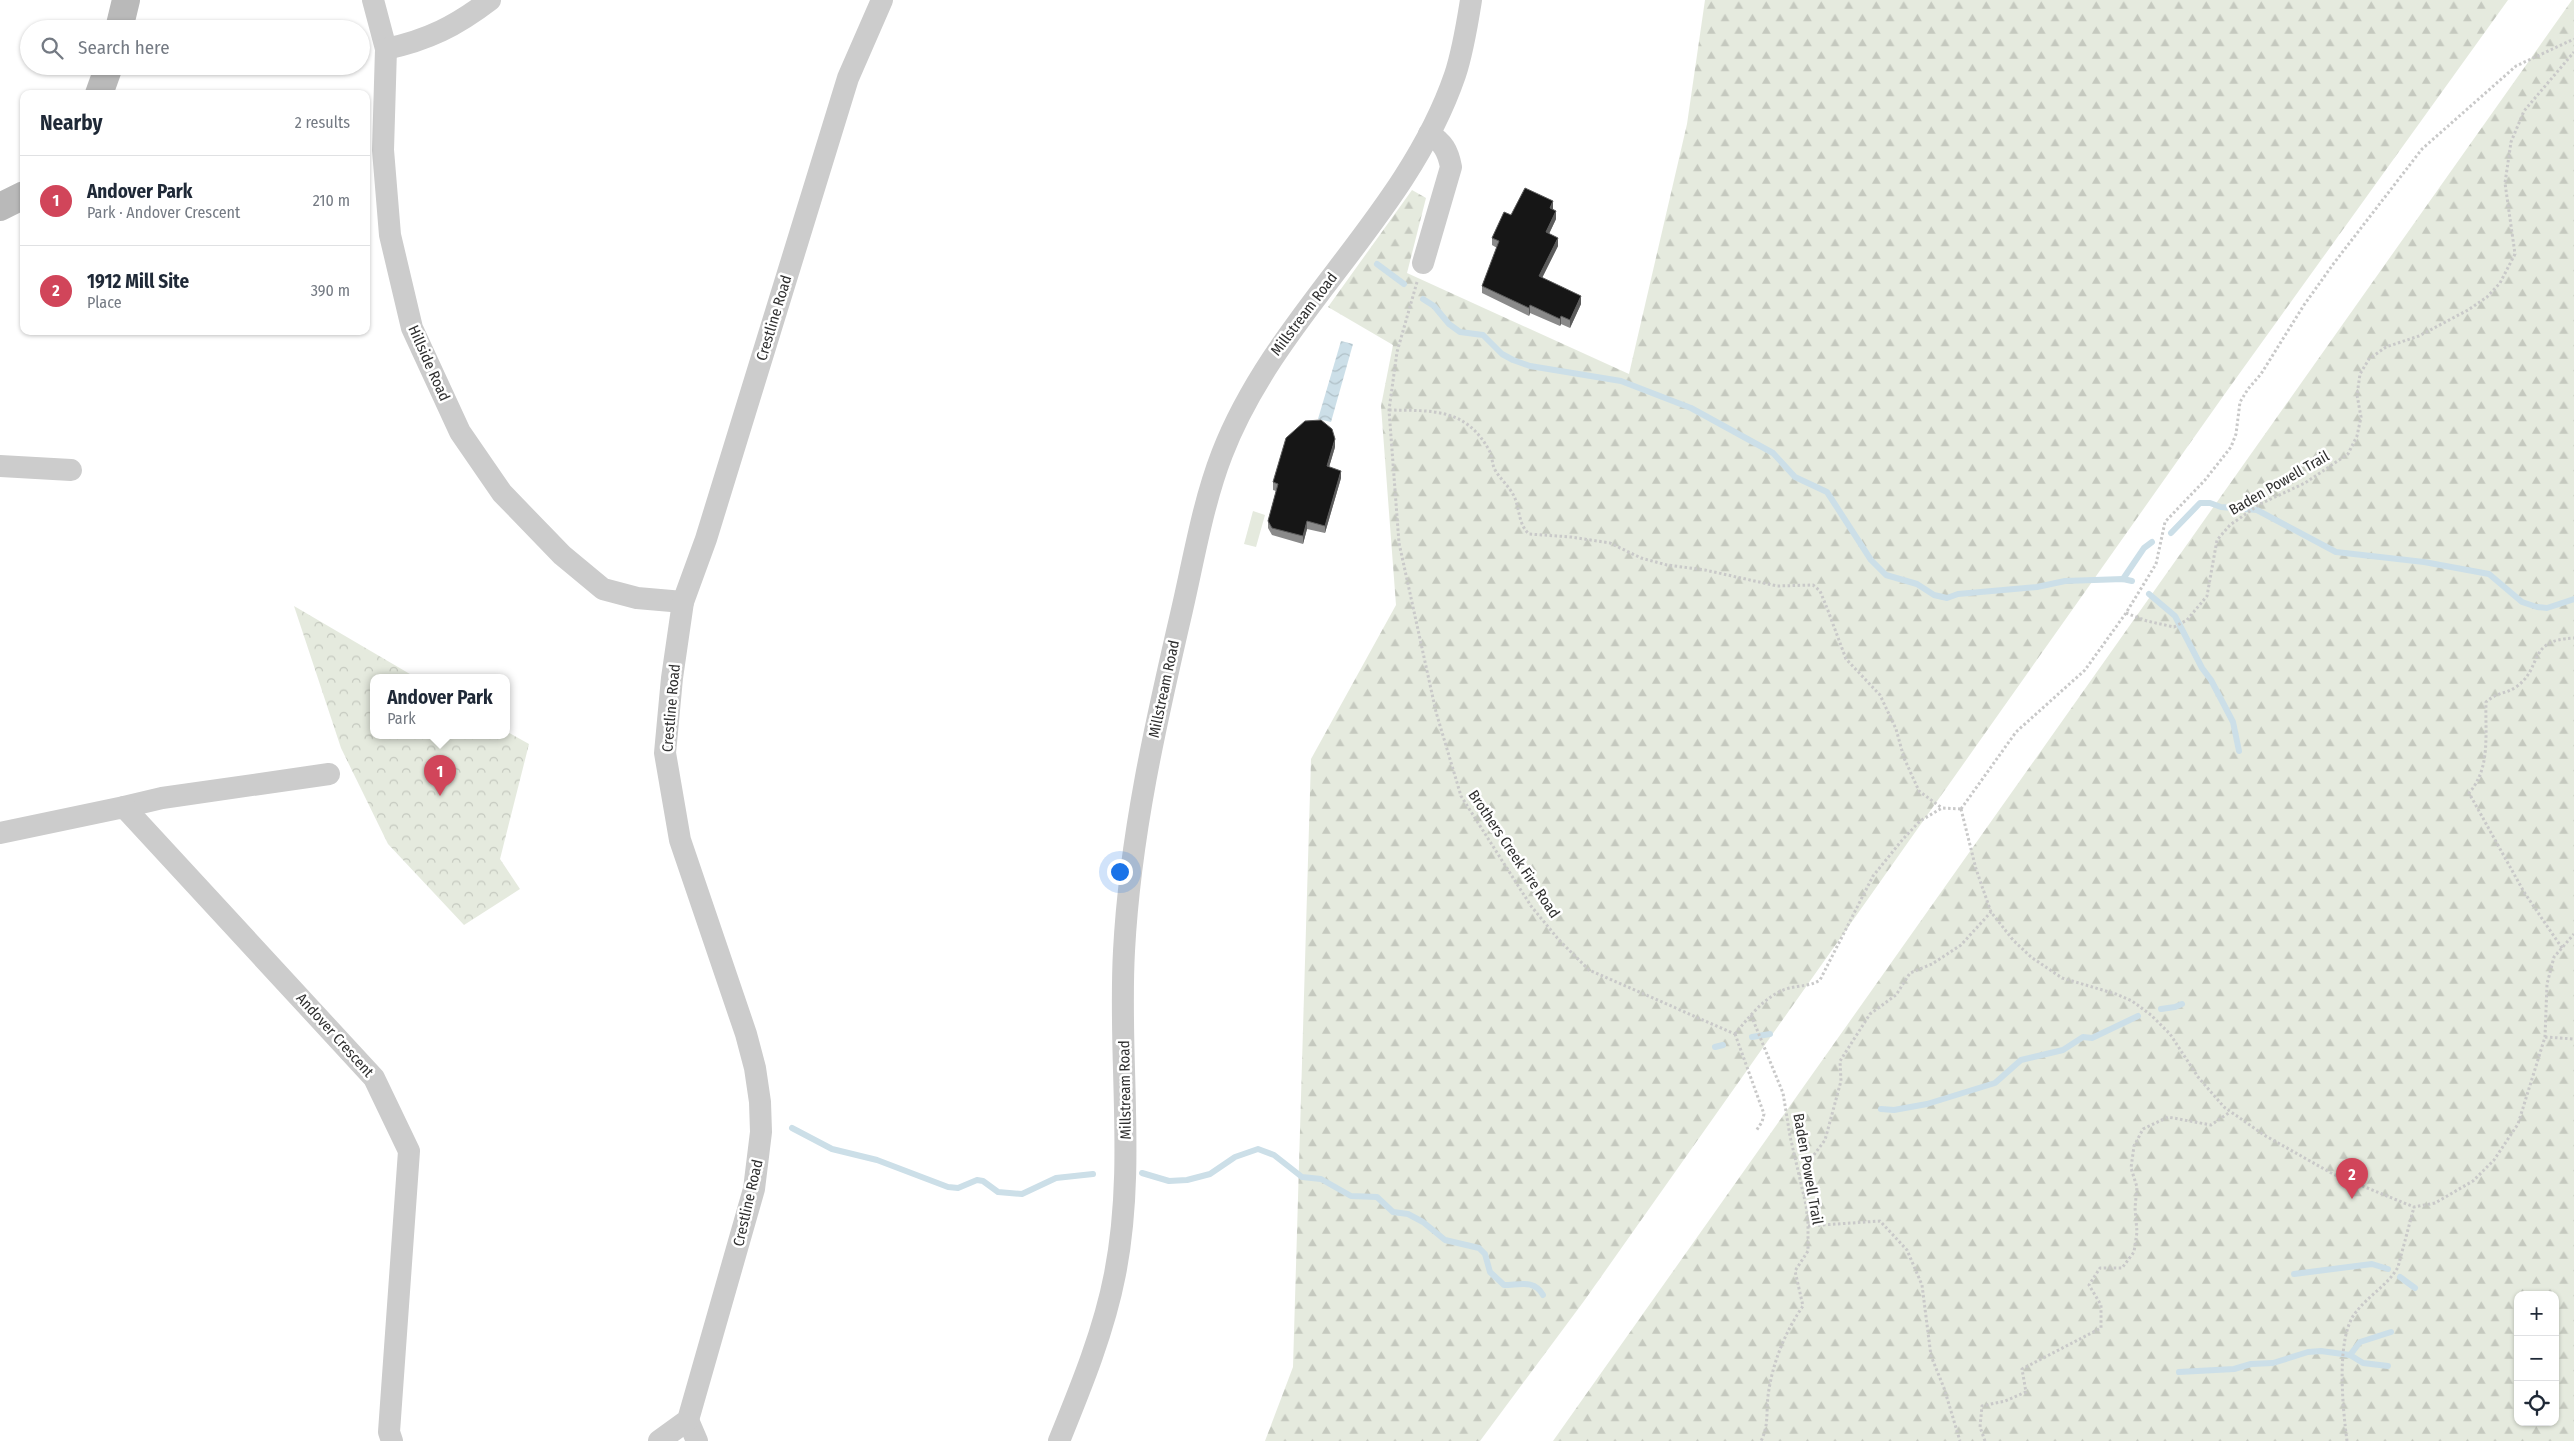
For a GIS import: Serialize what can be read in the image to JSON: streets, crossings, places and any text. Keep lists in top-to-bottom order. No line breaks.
{"streets":{"street":["Millstream Road","Crestline Road","Hillside Road","Andover Crescent"],"path":["Baden Powell Trail","Brothers Creek Fire Road"]},"crossings":[["Crestline Road","Hillside Road"]],"page":{"search":"Search here","heading":["Nearby","2 results"],"list":[{"mark":"1","name":"Andover Park","note":"Park · Andover Crescent","value":"210 m"},{"mark":"2","name":"1912 Mill Site","note":"Place","value":"390 m"}],"popup":["Andover Park","Park"],"pins":["1","2"],"map_buttons":["+","−"]}}
